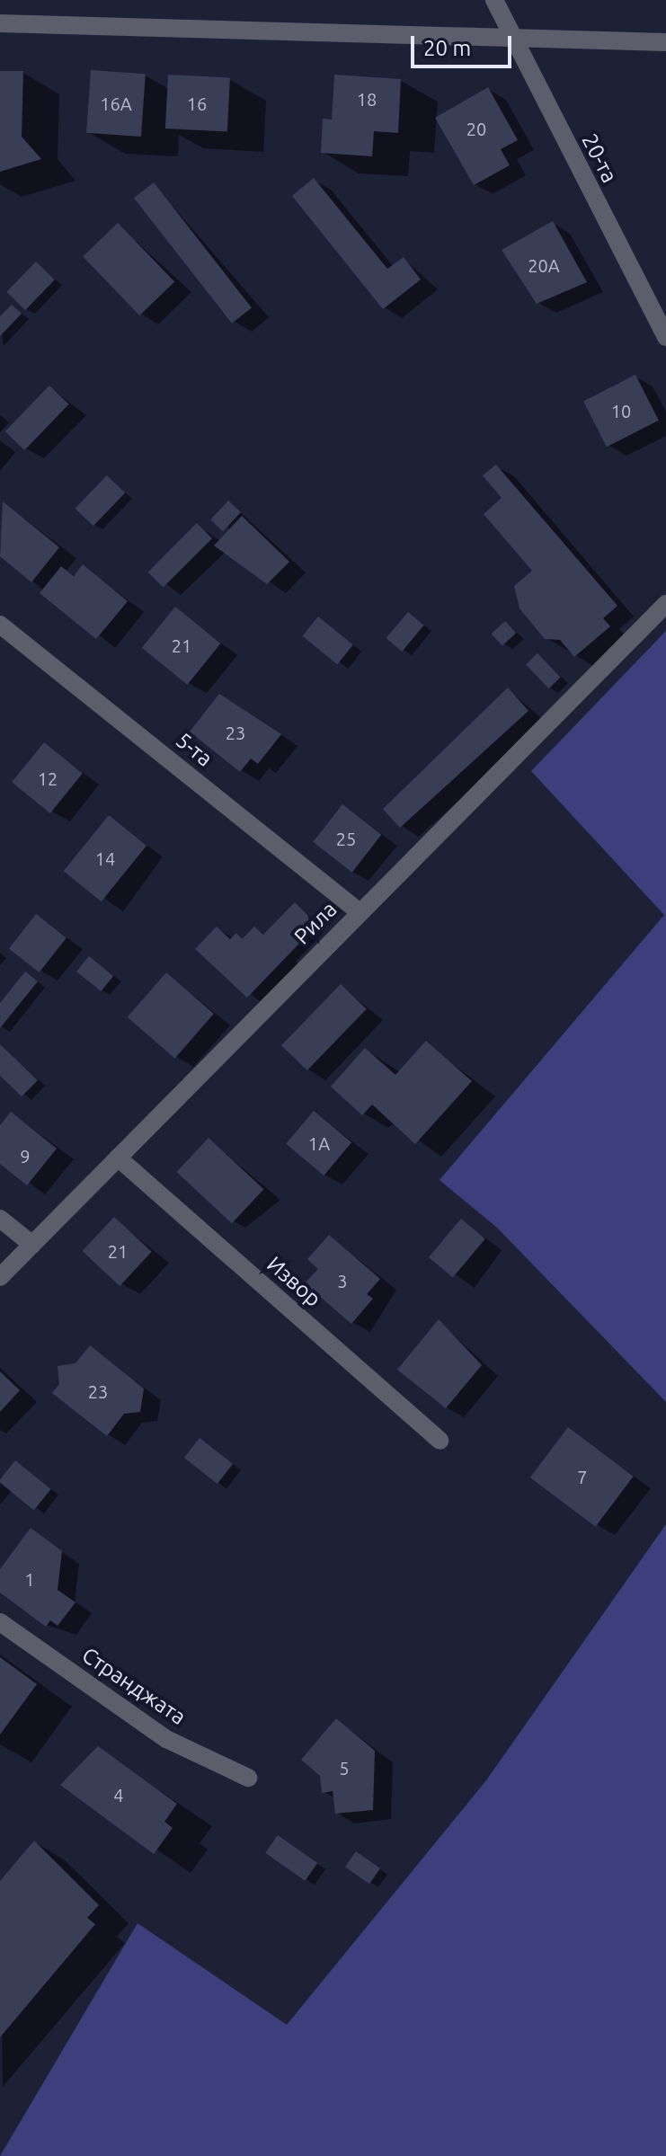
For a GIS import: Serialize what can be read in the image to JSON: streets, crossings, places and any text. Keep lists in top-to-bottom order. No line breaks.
{"streets":{"street":["20-та","5-та","Рила","Извор","Странджата"]},"crossings":[["5-та","Рила"],["Рила","Извор"]],"house_numbers":["18","16А","16","20","20А","10","21","23","12","25","14","1А","9","21","3","23","7","1","5","4"],"scale_bar":"20 m"}
